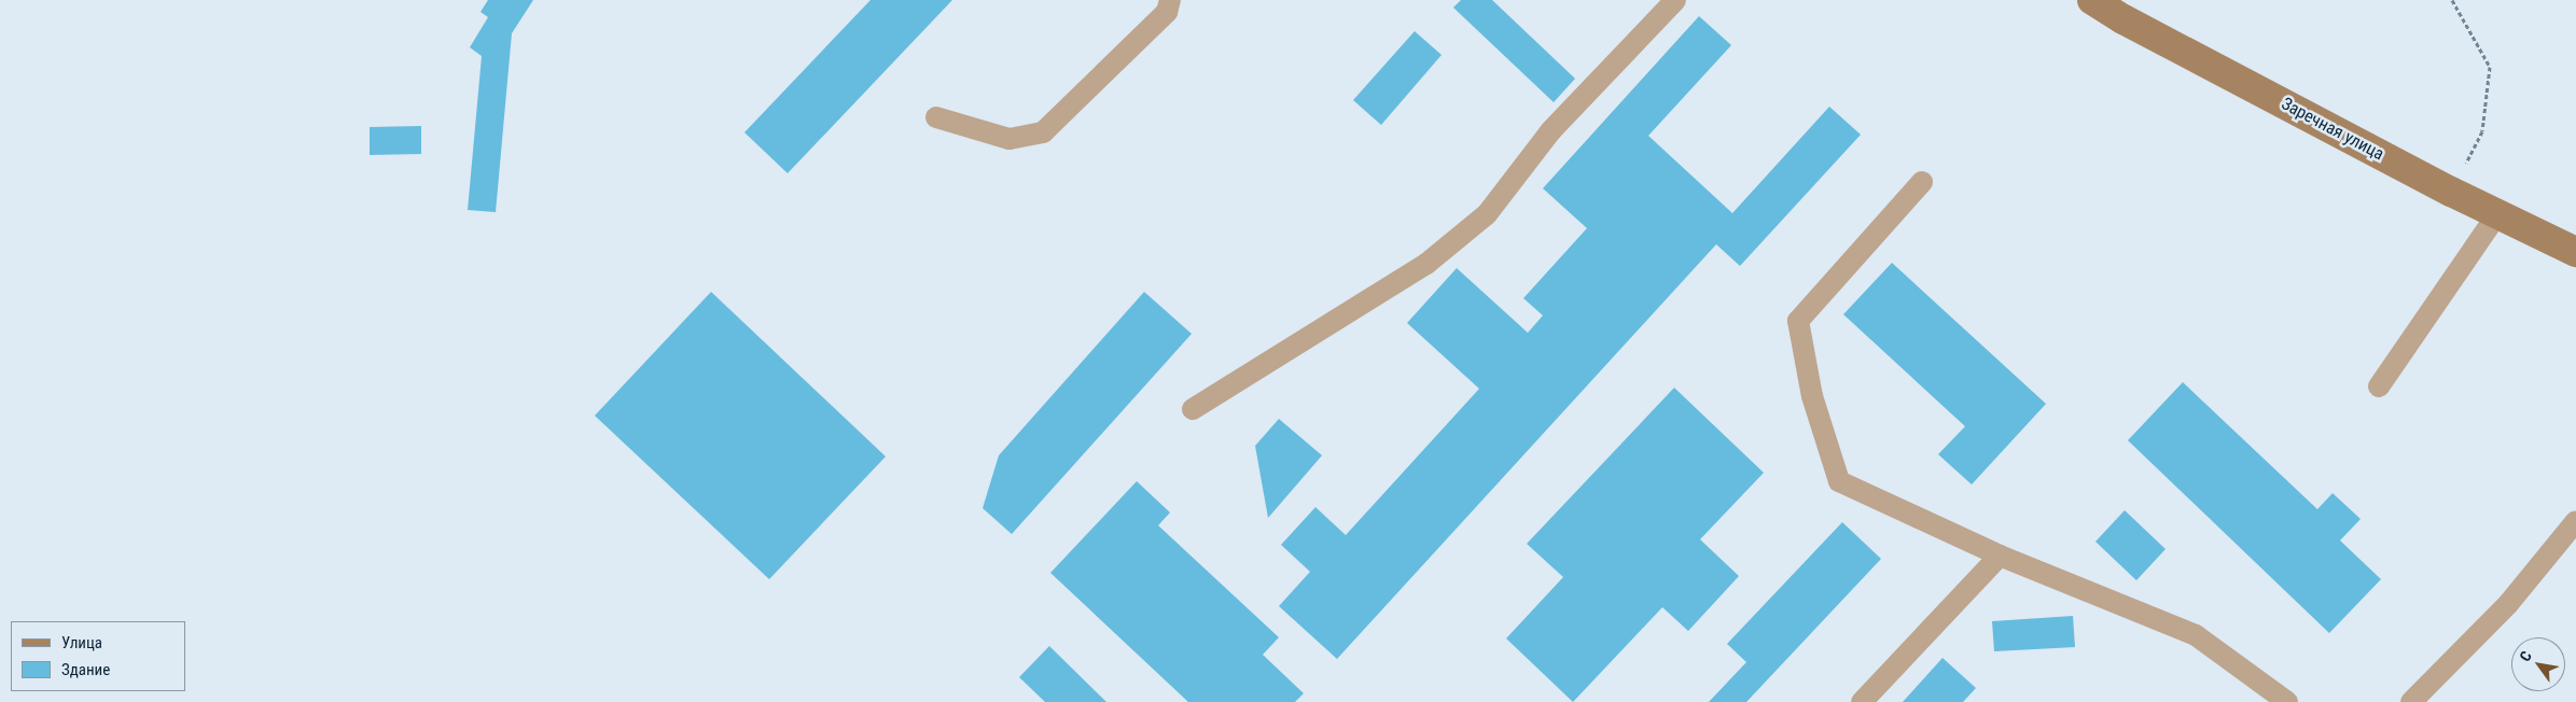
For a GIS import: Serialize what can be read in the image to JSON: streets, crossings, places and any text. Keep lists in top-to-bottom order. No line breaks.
{"streets":{"street":["Заречная улица"]},"legend":["Улица","Здание"],"north":"top left"}
